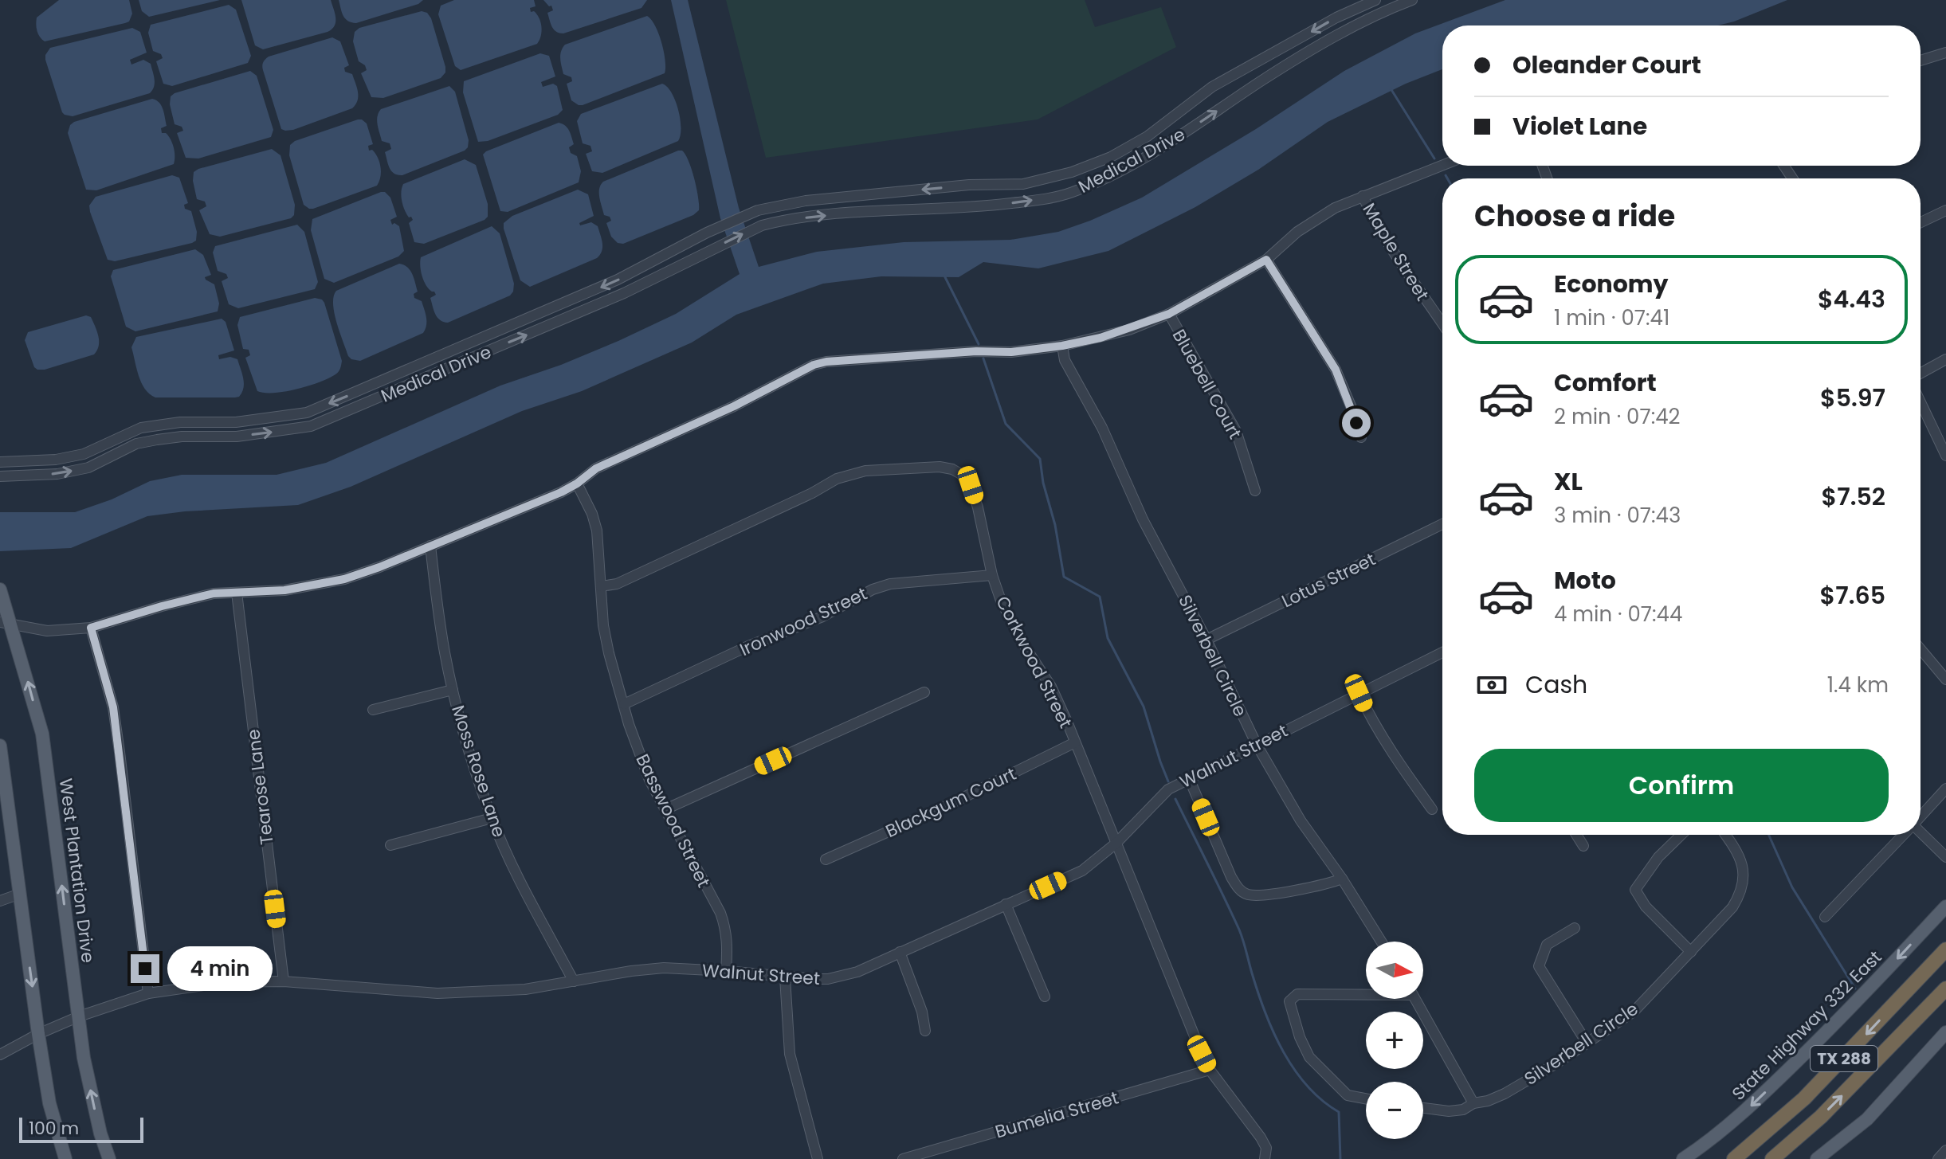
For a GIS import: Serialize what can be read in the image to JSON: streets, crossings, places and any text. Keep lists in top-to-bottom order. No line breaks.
{"streets":{"highway":["TX 288"],"main road":["West Plantation Drive","State Highway 332 East"],"street":["Medical Drive","Maple Street","Bluebell Court","Lotus Street","Ironwood Street","Silverbell Circle","Corkwood Street","Walnut Street","Moss Rose Lane","Tearose Lane","Blackgum Court","Basswood Street","Bumelia Street"]},"crossings":[["Lotus Street","Silverbell Circle"],["Ironwood Street","Corkwood Street"],["Ironwood Street","Basswood Street"],["Silverbell Circle","Walnut Street"],["Corkwood Street","Walnut Street"],["Corkwood Street","Blackgum Court"],["Corkwood Street","Basswood Street"],["Corkwood Street","Bumelia Street"],["Walnut Street","Moss Rose Lane"],["Walnut Street","Tearose Lane"],["Walnut Street","Basswood Street"],["Walnut Street","West Plantation Drive"]],"scale_bar":"100 m","north":"right","page":{"banner":["Oleander Court","Violet Lane"],"heading":"Choose a ride","list":[{"name":"Economy","note":"1 min · 07:41","value":"$4.43"},{"name":"Comfort","note":"2 min · 07:42","value":"$5.97"},{"name":"XL","note":"3 min · 07:43","value":"$7.52"},{"name":"Moto","note":"4 min · 07:44","value":"$7.65"}],"pay":["Cash","1.4 km"],"buttons":"Confirm","map_buttons":["+","−"],"bubble":"4 min","scale":"100 m"}}
